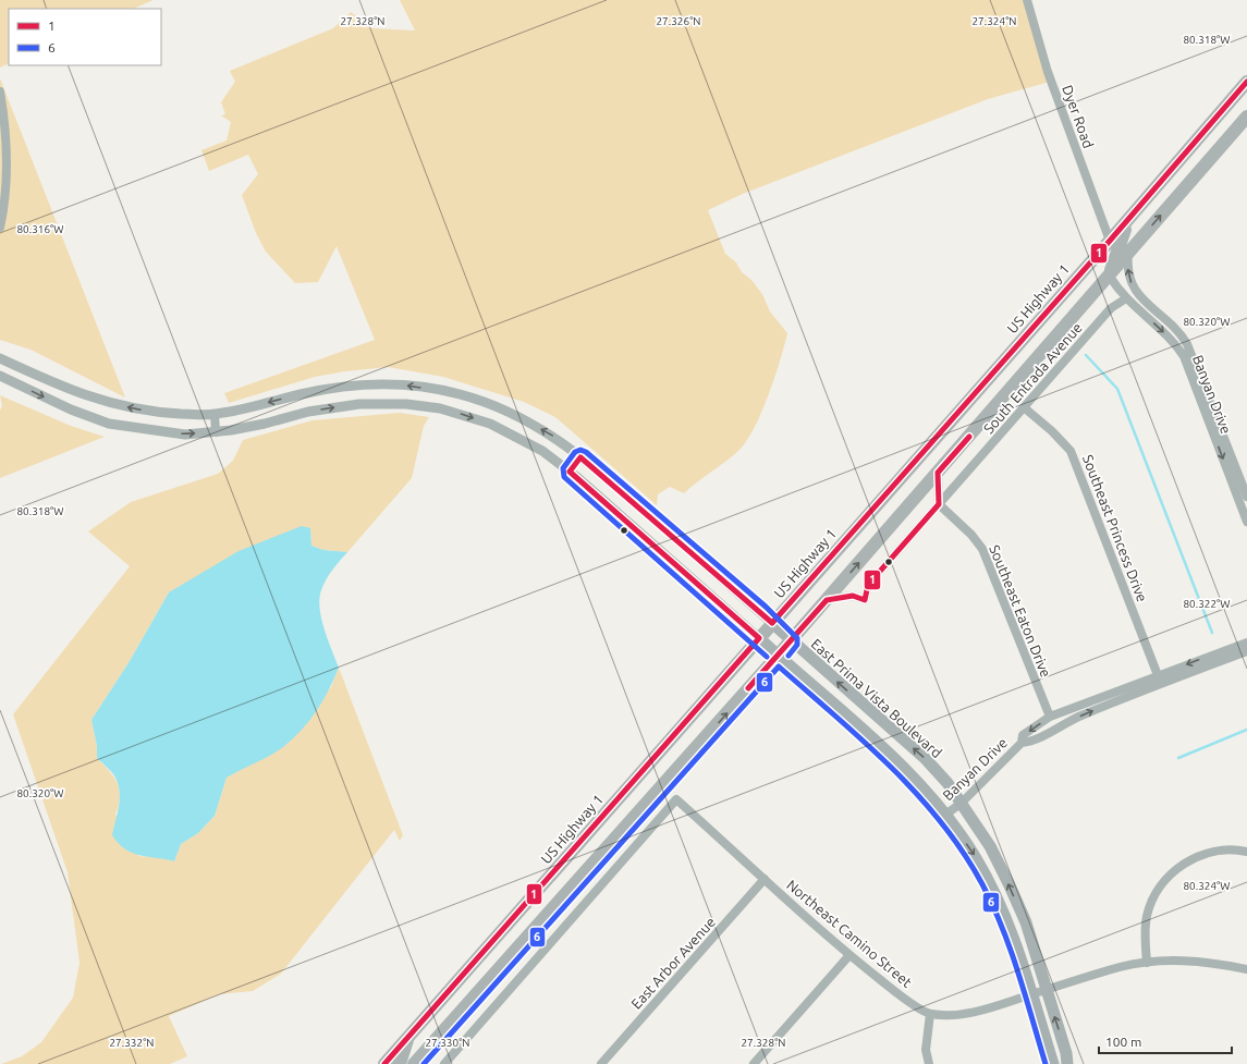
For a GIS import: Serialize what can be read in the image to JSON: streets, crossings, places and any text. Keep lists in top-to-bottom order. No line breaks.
{"streets":{"main road":["US Highway 1","East Prima Vista Boulevard"],"street":["Dyer Road","South Entrada Avenue","Banyan Drive","Southeast Princess Drive","Southeast Eaton Drive","Northeast Camino Street","East Arbor Avenue"]},"crossings":[["Dyer Road","US Highway 1"],["US Highway 1","East Prima Vista Boulevard"],["South Entrada Avenue","Banyan Drive"],["South Entrada Avenue","Southeast Princess Drive"],["South Entrada Avenue","Southeast Eaton Drive"],["Banyan Drive","Southeast Princess Drive"],["Banyan Drive","Southeast Eaton Drive"],["Banyan Drive","East Prima Vista Boulevard"],["East Prima Vista Boulevard","Northeast Camino Street"],["Northeast Camino Street","East Arbor Avenue"]],"lines":["transit line 1","transit line 6"],"legend":["1","6"],"scale_bar":"100 m","coordinates":["27.328°N","27.326°N","27.324°N","80.318°W","80.316°W","80.320°W","80.322°W","80.324°W","27.332°N","27.330°N"]}
